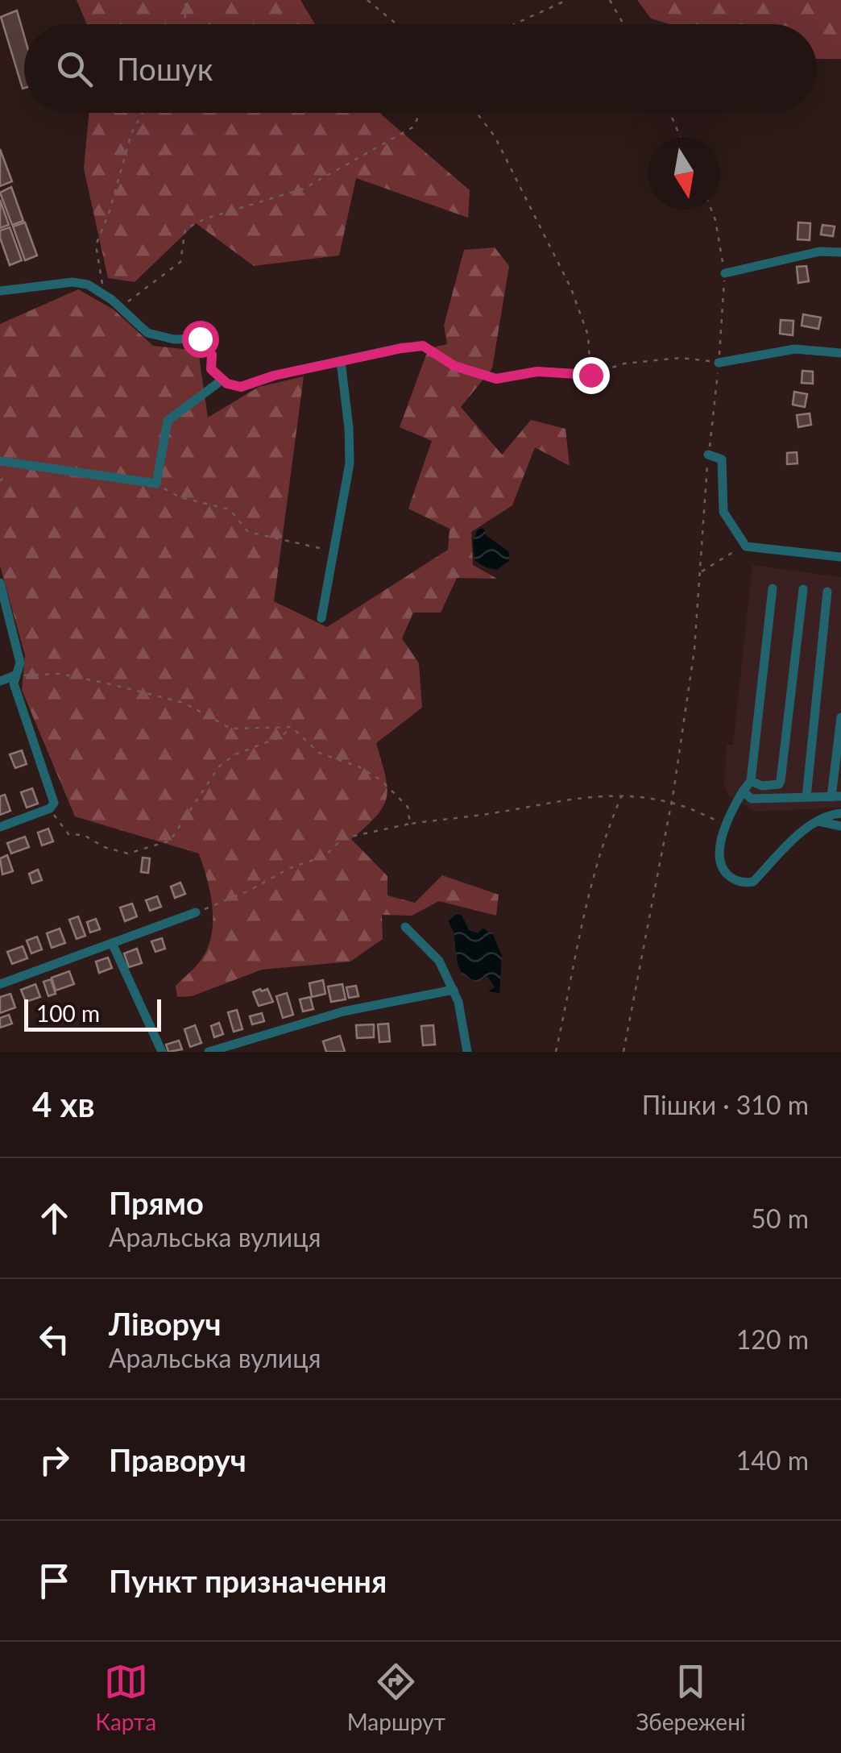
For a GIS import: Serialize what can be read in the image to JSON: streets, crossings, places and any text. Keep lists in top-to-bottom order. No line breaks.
{"scale_bar":"100 m","north":"bottom","page":{"search":"Пошук","scale":"100 m","heading":["4 хв","Пішки · 310 m"],"list":[["Прямо","Аральська вулиця","50 m"],["Ліворуч","Аральська вулиця","120 m"],["Праворуч","140 m"],"Пункт призначення"],"nav":["Карта","Маршрут","Збережені"]}}
